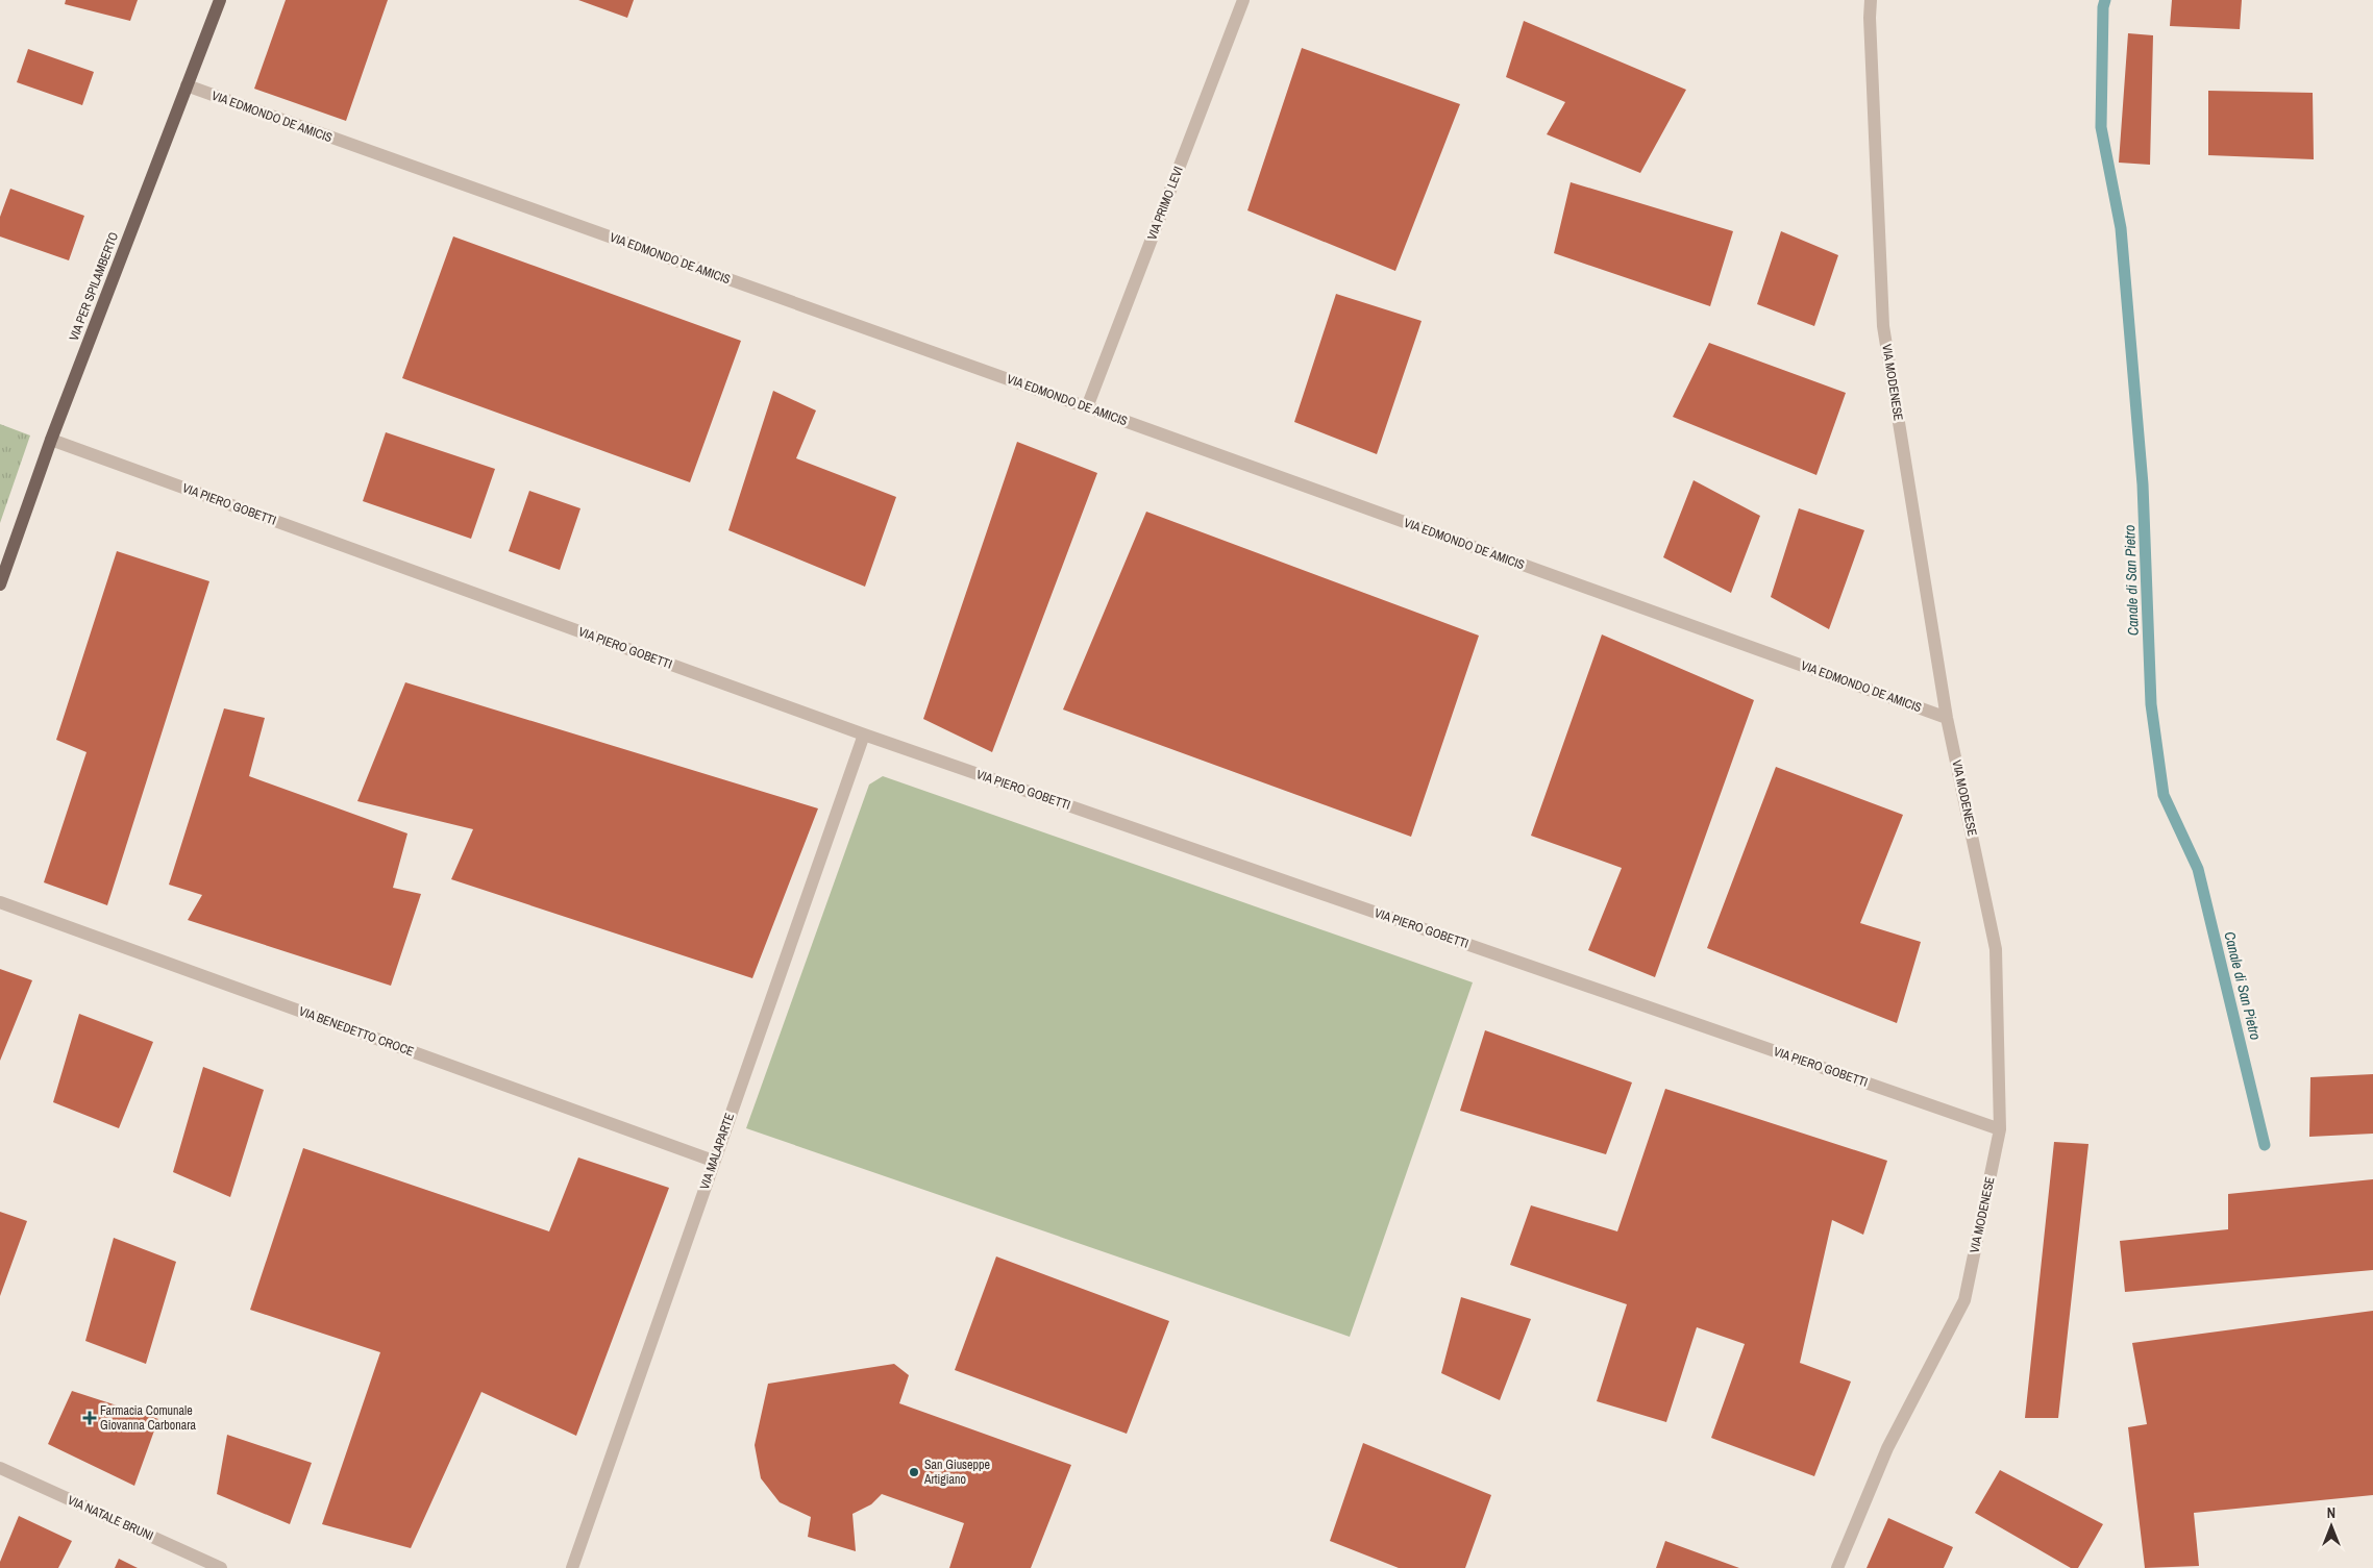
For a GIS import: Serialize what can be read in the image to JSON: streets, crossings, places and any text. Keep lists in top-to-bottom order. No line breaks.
{"streets":{"main road":["VIA PER SPILAMBERTO"],"street":["VIA EDMONDO DE AMICIS","VIA PRIMO LEVI","VIA MODENESE","VIA PIERO GOBETTI","VIA BENEDETTO CROCE","VIA MALAPARTE","VIA NATALE BRUNI"]},"crossings":[["VIA EDMONDO DE AMICIS","VIA PRIMO LEVI"],["VIA EDMONDO DE AMICIS","VIA PER SPILAMBERTO"],["VIA EDMONDO DE AMICIS","VIA MODENESE"],["VIA PER SPILAMBERTO","VIA PIERO GOBETTI"],["VIA MODENESE","VIA PIERO GOBETTI"],["VIA PIERO GOBETTI","VIA MALAPARTE"],["VIA BENEDETTO CROCE","VIA MALAPARTE"]],"water":["Canale di San Pietro"],"places":{"health":["Farmacia Comunale Giovanna Carbonara"],"other":["San Giuseppe Artigiano"]},"north":"top"}
